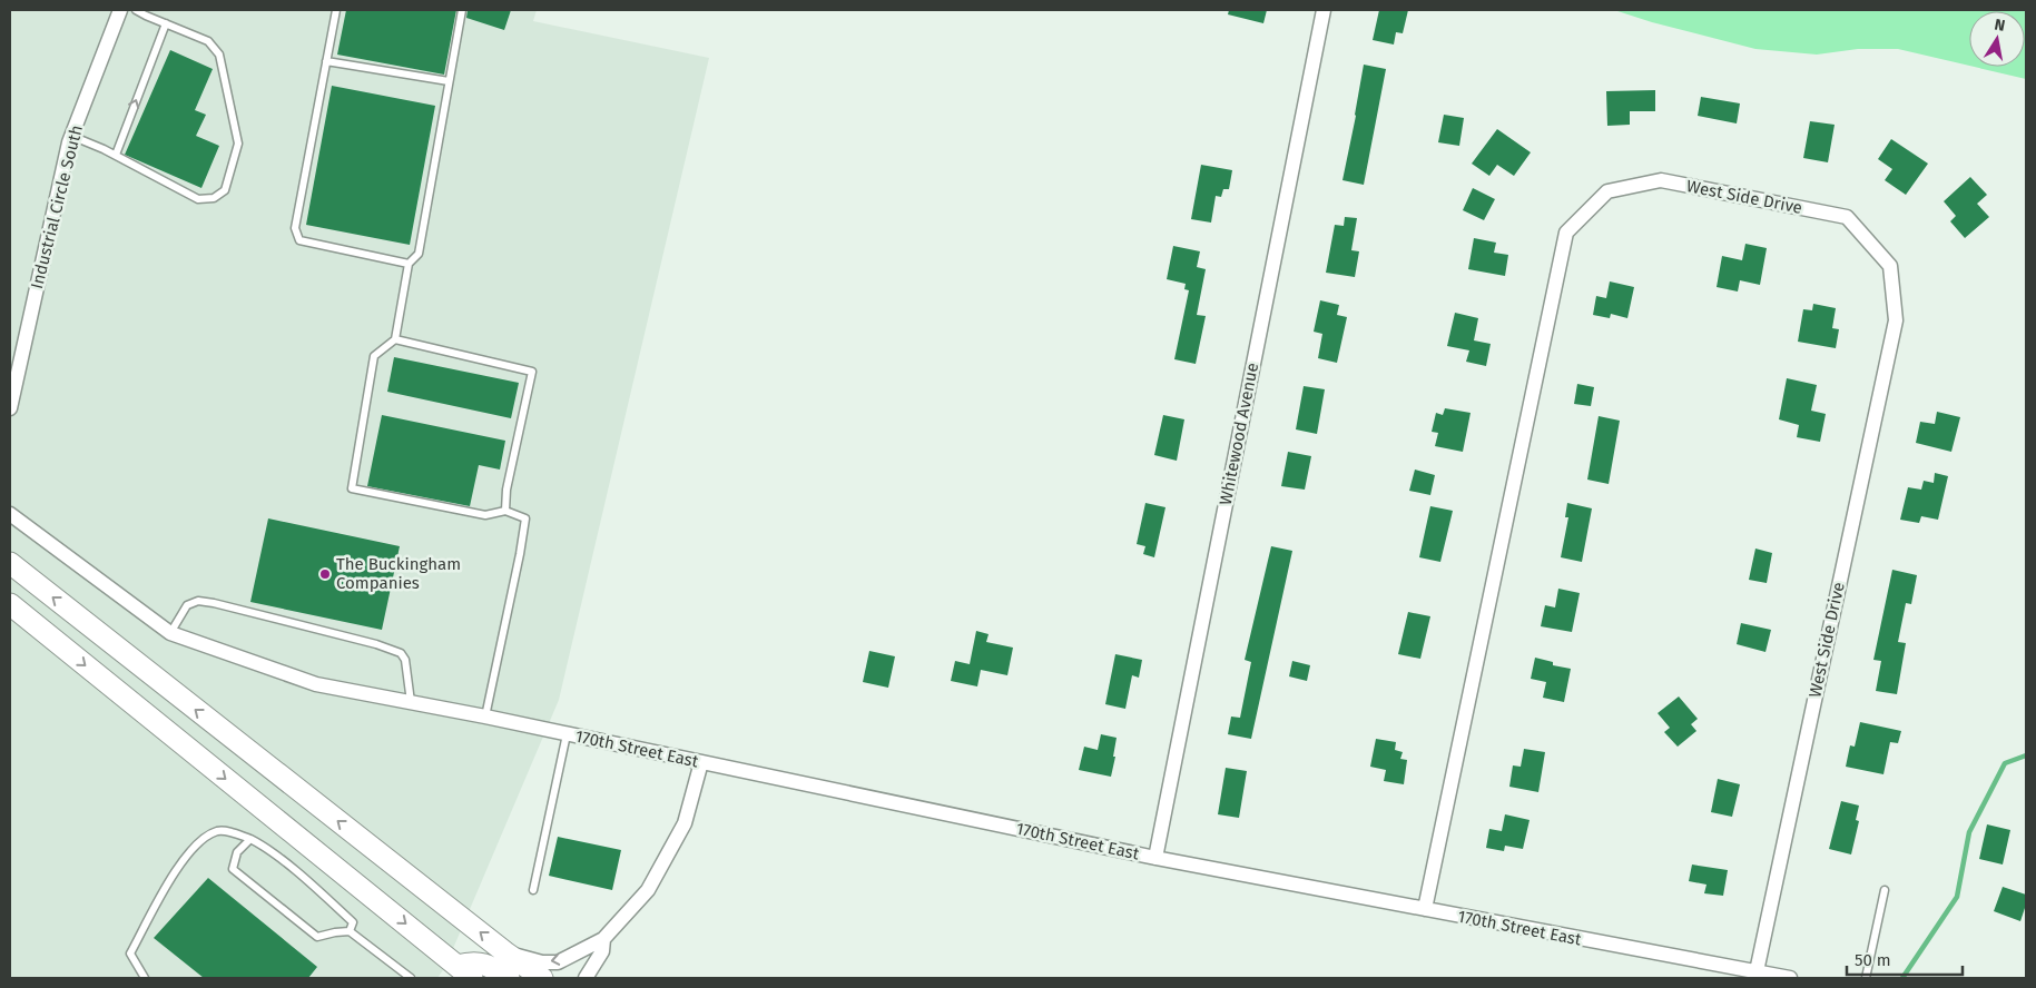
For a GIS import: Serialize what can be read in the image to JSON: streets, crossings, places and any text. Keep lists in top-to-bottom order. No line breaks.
{"streets":{"street":["West Side Drive","Industrial Circle South","Whitewood Avenue","170th Street East"]},"crossings":[["West Side Drive","170th Street East"],["Whitewood Avenue","170th Street East"]],"places":["The Buckingham Companies"],"scale_bar":"50 m","north":"top"}
